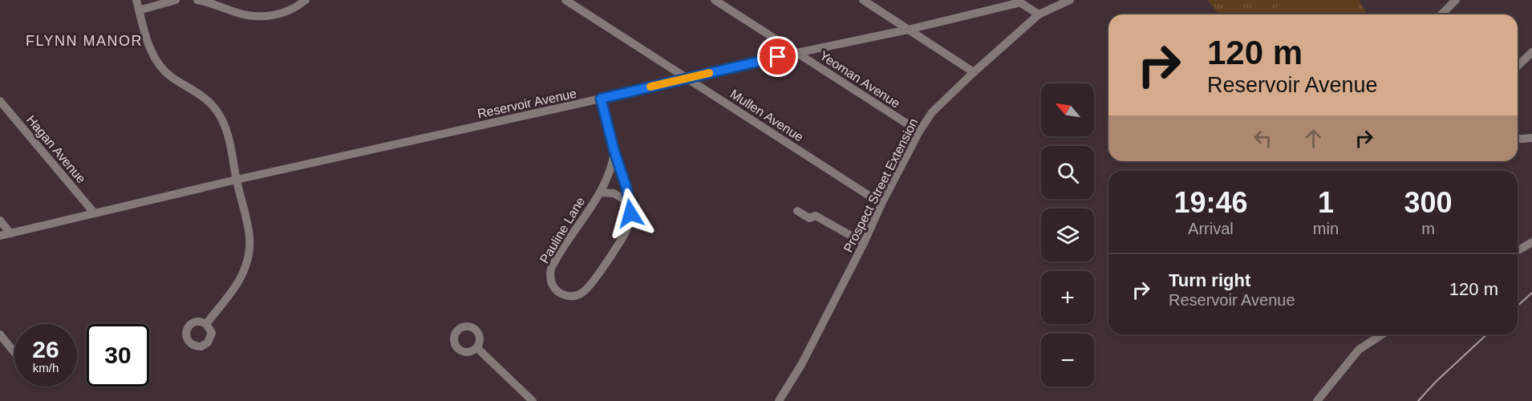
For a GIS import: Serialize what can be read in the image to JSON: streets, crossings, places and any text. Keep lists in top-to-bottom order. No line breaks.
{"streets":{"street":["Yeoman Avenue","Reservoir Avenue","Mullen Avenue","Hagan Avenue","Prospect Street Extension","Pauline Lane"]},"crossings":[["Yeoman Avenue","Reservoir Avenue"],["Yeoman Avenue","Prospect Street Extension"],["Reservoir Avenue","Mullen Avenue"],["Reservoir Avenue","Hagan Avenue"],["Reservoir Avenue","Pauline Lane"],["Mullen Avenue","Prospect Street Extension"]],"districts":["FLYNN MANOR"],"north":"top left","page":{"turn":["120 m","Reservoir Avenue"],"map_buttons":["+","−"],"eta":["19:46","Arrival","1","min","300","m"],"list":[{"name":"Turn right","note":"Reservoir Avenue","value":"120 m"}],"speed":"26 km/h","limit":"30"}}
